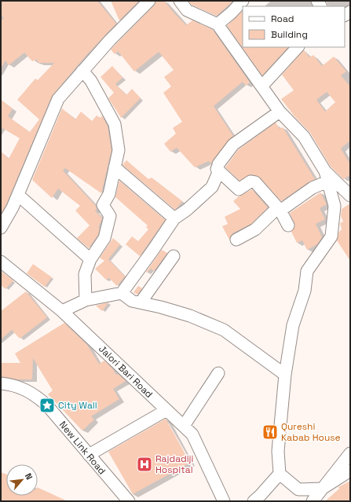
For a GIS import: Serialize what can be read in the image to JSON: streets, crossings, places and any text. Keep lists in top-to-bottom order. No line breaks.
{"streets":{"street":["Jalori Bari Road","New Link Road"]},"places":{"place":["City Wall"],"restaurant":["Qureshi Kabab House"],"hospital":["Rajdadiji Hospital"]},"legend":["Road","Building"],"north":"top right"}
